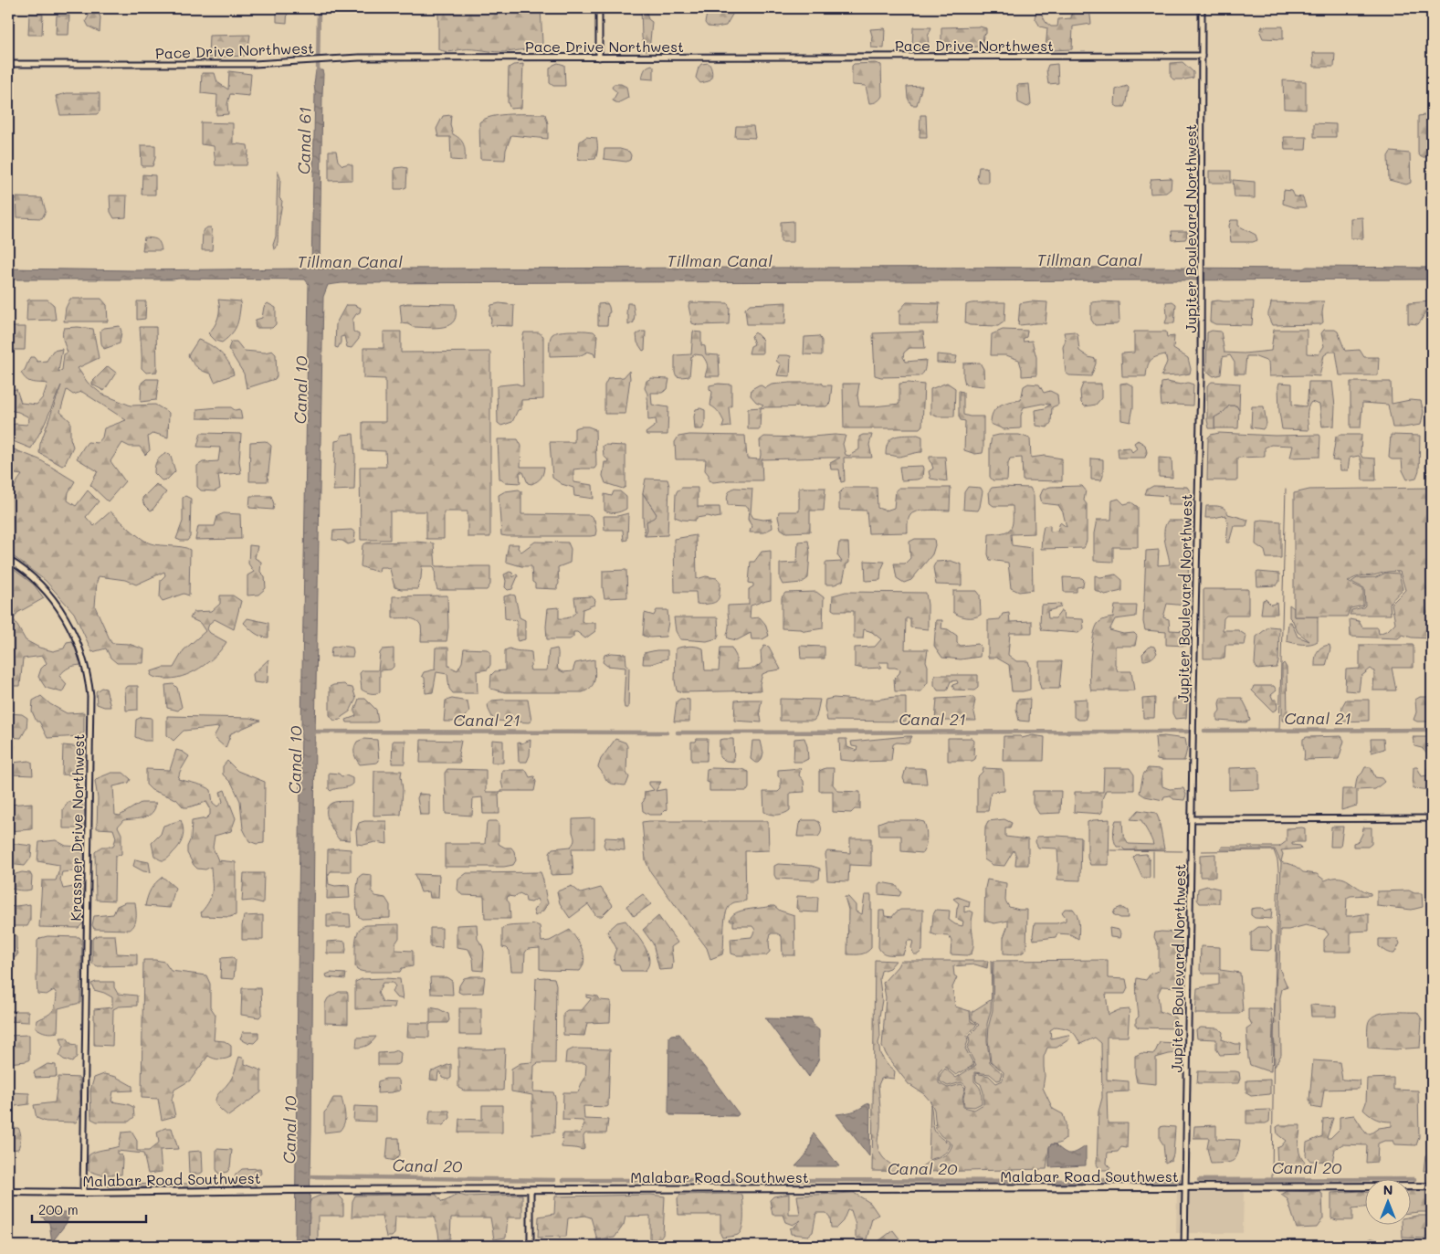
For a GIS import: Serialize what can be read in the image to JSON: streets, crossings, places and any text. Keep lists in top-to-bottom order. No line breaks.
{"streets":{"main road":["Malabar Road Southwest"],"street":["Pace Drive Northwest","Jupiter Boulevard Northwest","Krassner Drive Northwest"]},"crossings":[["Pace Drive Northwest","Jupiter Boulevard Northwest"],["Jupiter Boulevard Northwest","Malabar Road Southwest"],["Krassner Drive Northwest","Malabar Road Southwest"]],"water":["Canal 61","Tillman Canal","Canal 10","Canal 21","Canal 20"],"scale_bar":"200 m","north":"top"}
